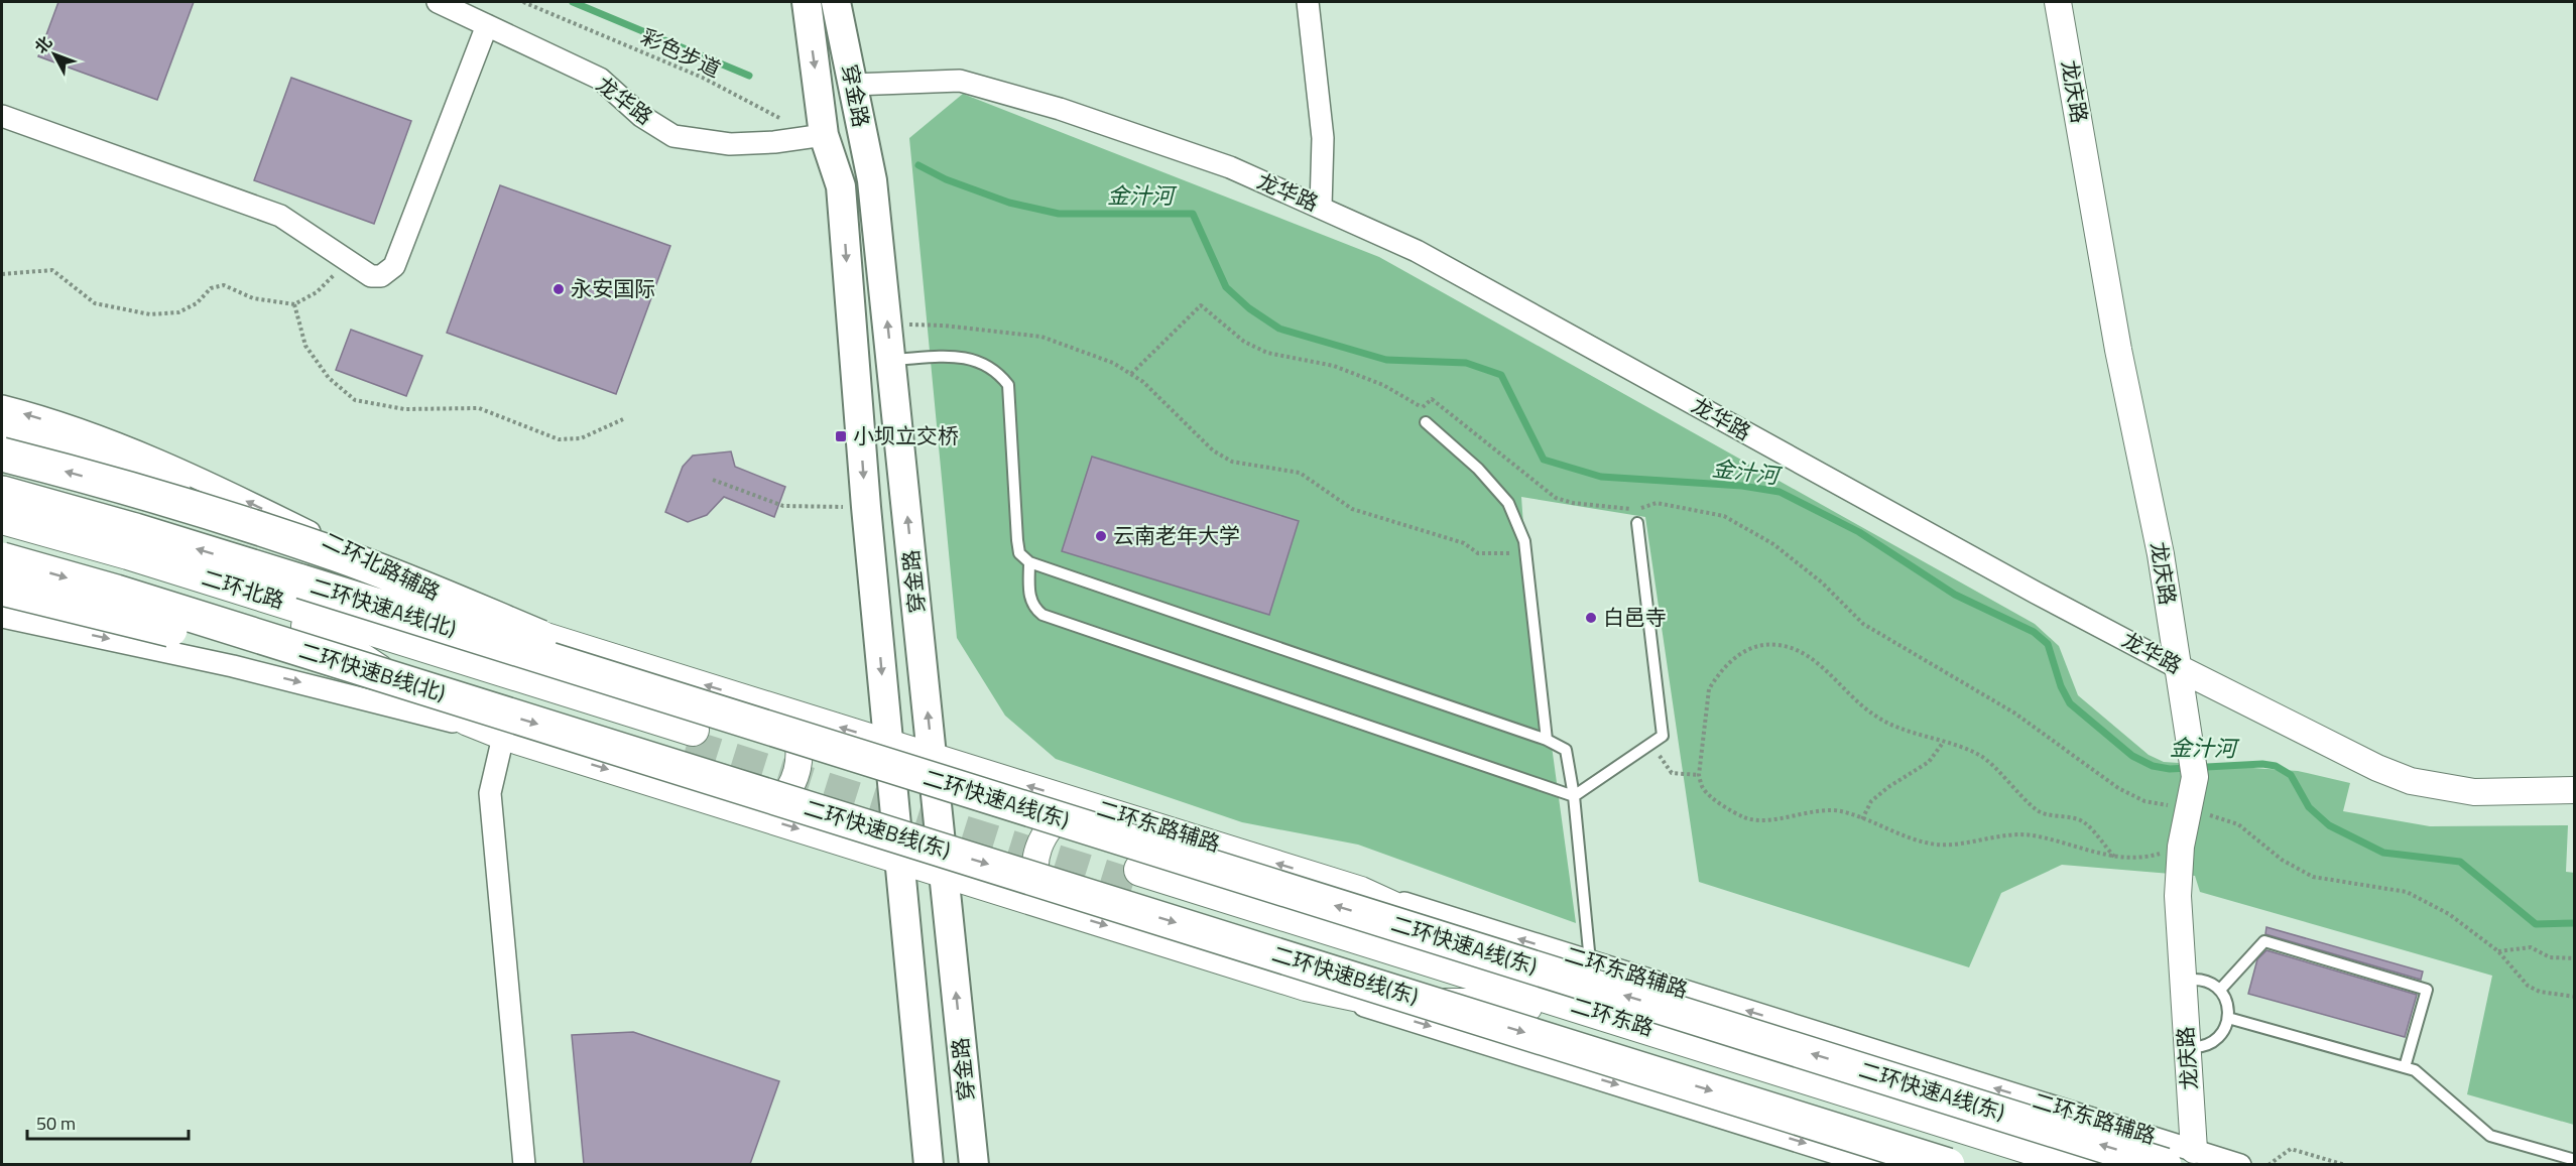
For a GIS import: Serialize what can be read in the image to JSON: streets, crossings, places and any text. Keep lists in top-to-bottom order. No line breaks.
{"streets":{"highway":["二环快速A线(北)","二环快速B线(北)","二环快速A线(东)","二环快速B线(东)"],"main road":["穿金路","二环北路","二环东路"],"street":["龙庆路","龙华路","二环北路辅路","二环东路辅路"],"path":["彩色步道"]},"crossings":[["龙庆路","龙华路"],["龙庆路","二环东路辅路"],["穿金路","龙华路"],["穿金路","二环东路辅路"],["二环北路辅路","二环快速A线(北)"],["二环北路辅路","二环快速A线(东)"],["二环北路辅路","二环东路辅路"],["二环快速A线(北)","二环快速A线(东)"],["二环快速A线(北)","二环东路辅路"],["二环快速B线(北)","二环快速B线(东)"],["二环快速A线(东)","二环东路辅路"]],"one_way":["二环快速A线(东)","二环快速B线(东)"],"water":["金汁河"],"places":{"other":["永安国际","云南老年大学","白邑寺"],"transit":["小坝立交桥"]},"scale_bar":"50 m","north":"top left"}
